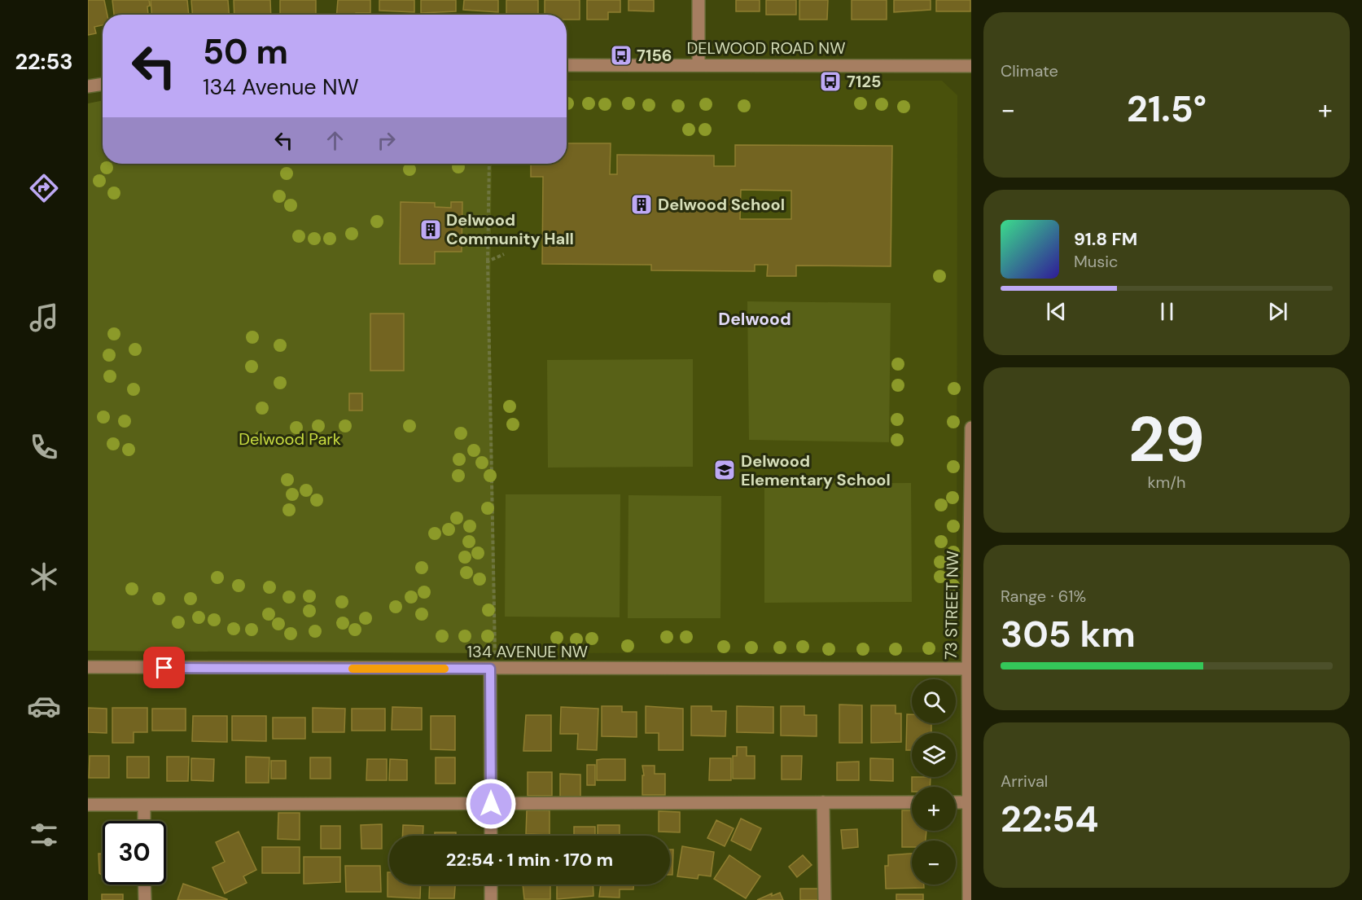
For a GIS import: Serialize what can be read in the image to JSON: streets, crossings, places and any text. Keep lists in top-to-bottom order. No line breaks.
{"streets":{"street":["DELWOOD ROAD NW","73 STREET NW","134 AVENUE NW"]},"crossings":[["73 STREET NW","134 AVENUE NW"]],"districts":["Delwood"],"parks":["Delwood Park"],"places":{"bus stop":["7156","7125"],"building":["Delwood School","Delwood Community Hall"],"school or university":["Delwood Elementary School"]},"page":{"tabs":"22:53","tile":["Climate",["29","km/h"],["Range · 61%","305 km"],["Arrival","22:54"]],"turn":["50 m","134 Avenue NW"],"heat":["−","21.5°","+"],"song":["91.8 FM","Music"],"map_buttons":["+","−"],"limit":"30","trip":"22:54 · 1 min · 170 m"}}
